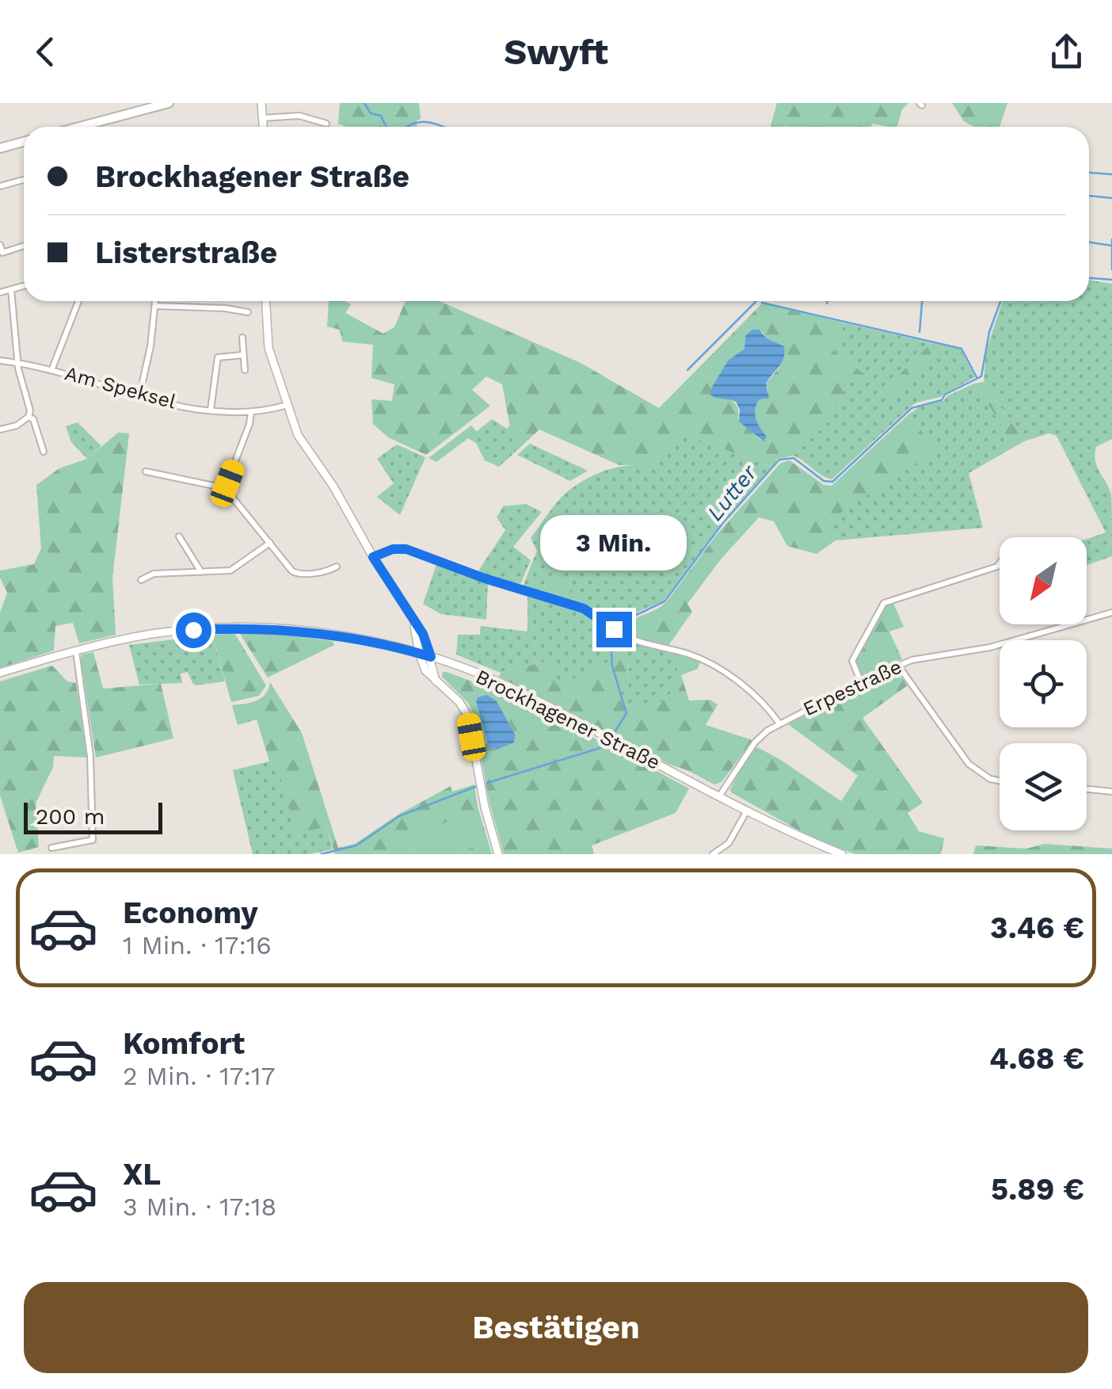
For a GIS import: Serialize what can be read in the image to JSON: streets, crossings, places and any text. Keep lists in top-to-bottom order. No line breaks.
{"streets":{"main road":["Brockhagener Straße"],"street":["Am Speksel","Erpestraße"]},"crossings":[["Erpestraße","Brockhagener Straße"]],"water":["Lutter"],"scale_bar":"200 m","north":"bottom left","page":{"header":"Swyft","banner":["Brockhagener Straße","Listerstraße"],"bubble":"3 Min.","scale":"200 m","list":[{"name":"Economy","note":"1 Min. · 17:16","value":"3.46 €"},{"name":"Komfort","note":"2 Min. · 17:17","value":"4.68 €"},{"name":"XL","note":"3 Min. · 17:18","value":"5.89 €"}],"buttons":"Bestätigen"}}
